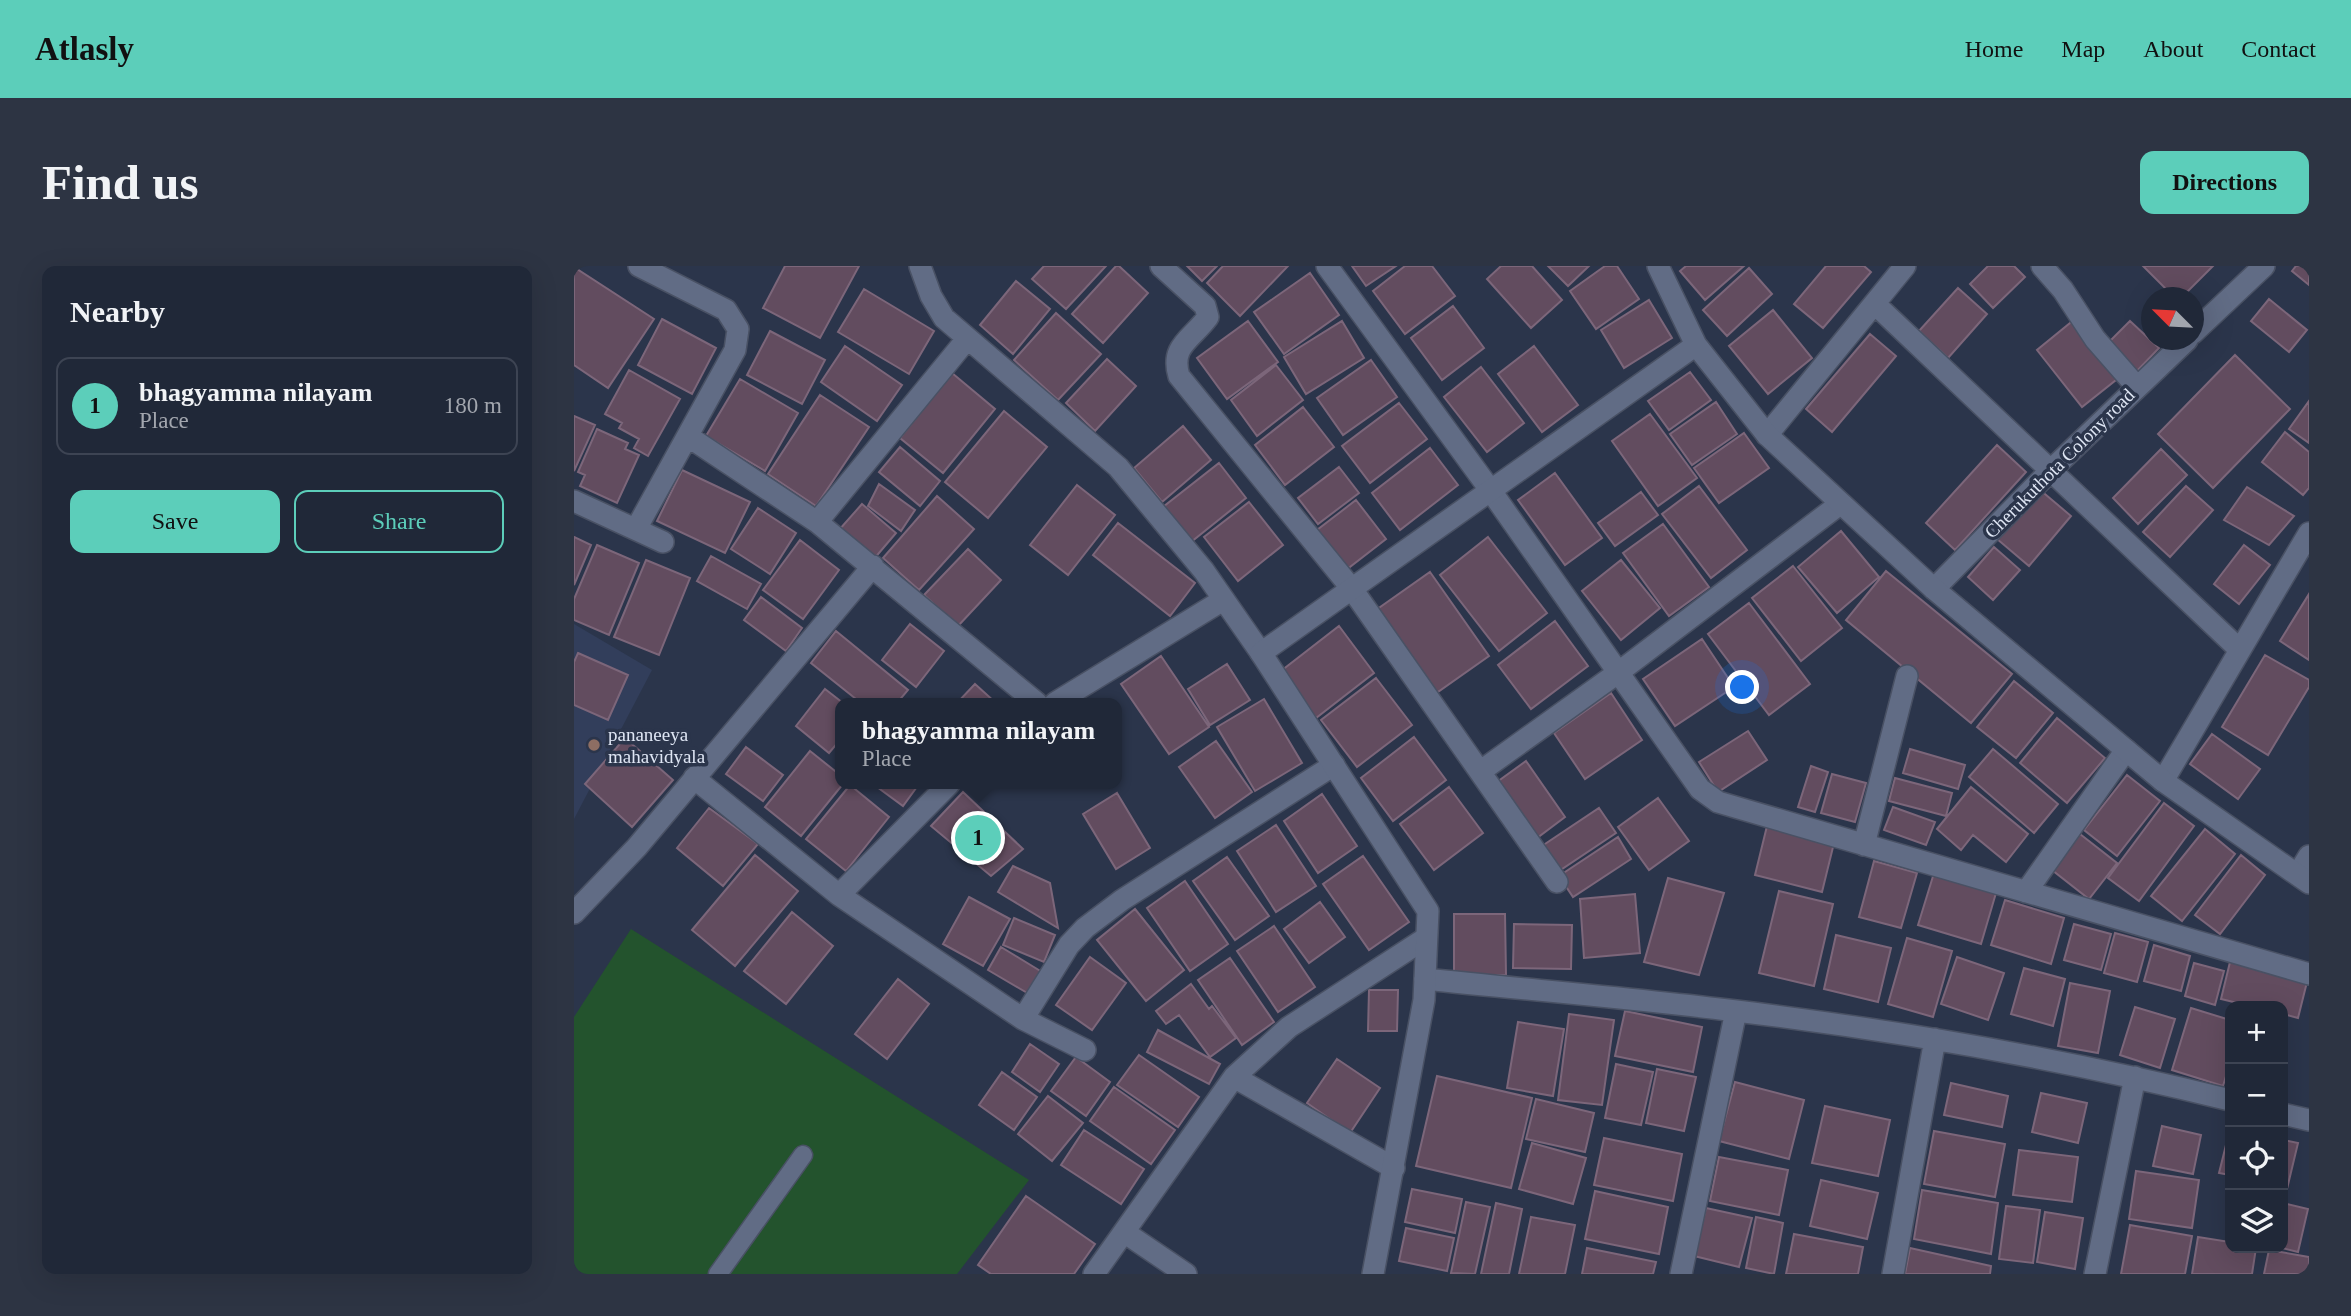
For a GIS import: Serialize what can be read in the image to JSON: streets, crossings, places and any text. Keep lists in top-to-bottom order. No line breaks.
{"streets":{"street":["Cherukuthota Colony road"]},"places":["pananeeya mahavidyala"],"north":"top left","page":{"header":"Atlasly","nav":["Home","Map","About","Contact"],"buttons":["Directions",["Save","Share"]],"title":"Find us","heading":"Nearby","list":[{"mark":"1","name":"bhagyamma nilayam","note":"Place","value":"180 m"}],"popup":["bhagyamma nilayam","Place"],"pins":"1","map_buttons":["+","−"]}}
